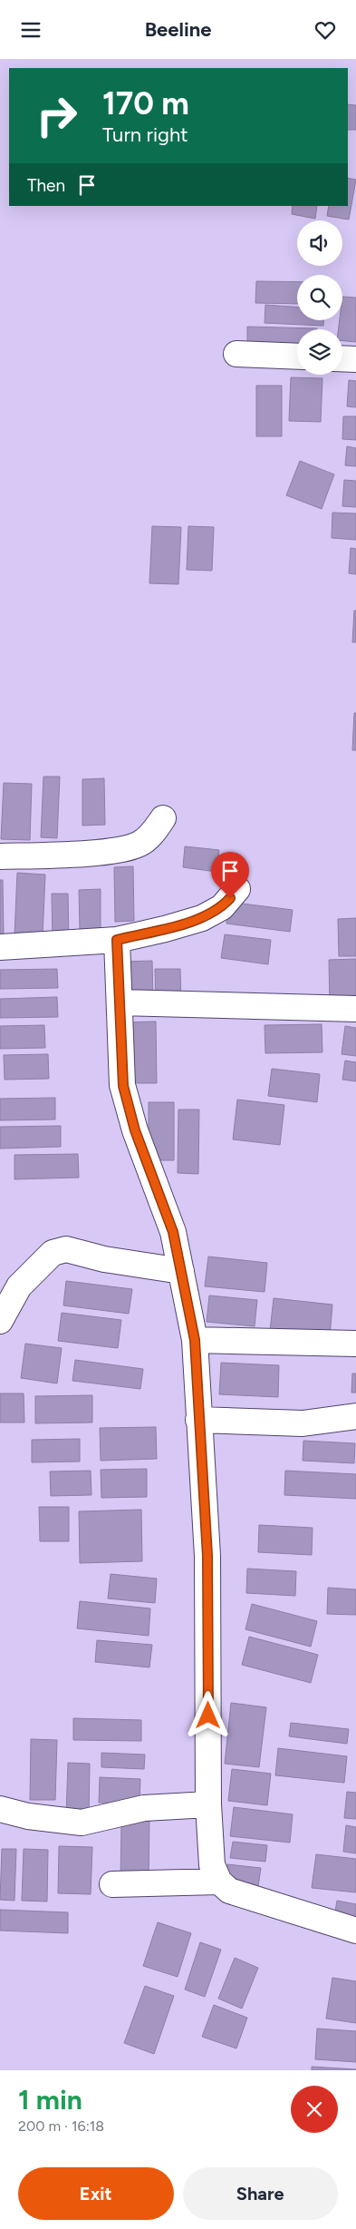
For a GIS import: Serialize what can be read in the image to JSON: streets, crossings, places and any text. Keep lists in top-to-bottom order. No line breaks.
{"page":{"header":"Beeline","turn":["170 m","Turn right"],"then":"Then","heading":["1 min","200 m · 16:18"],"buttons":["Exit","Share"]}}
